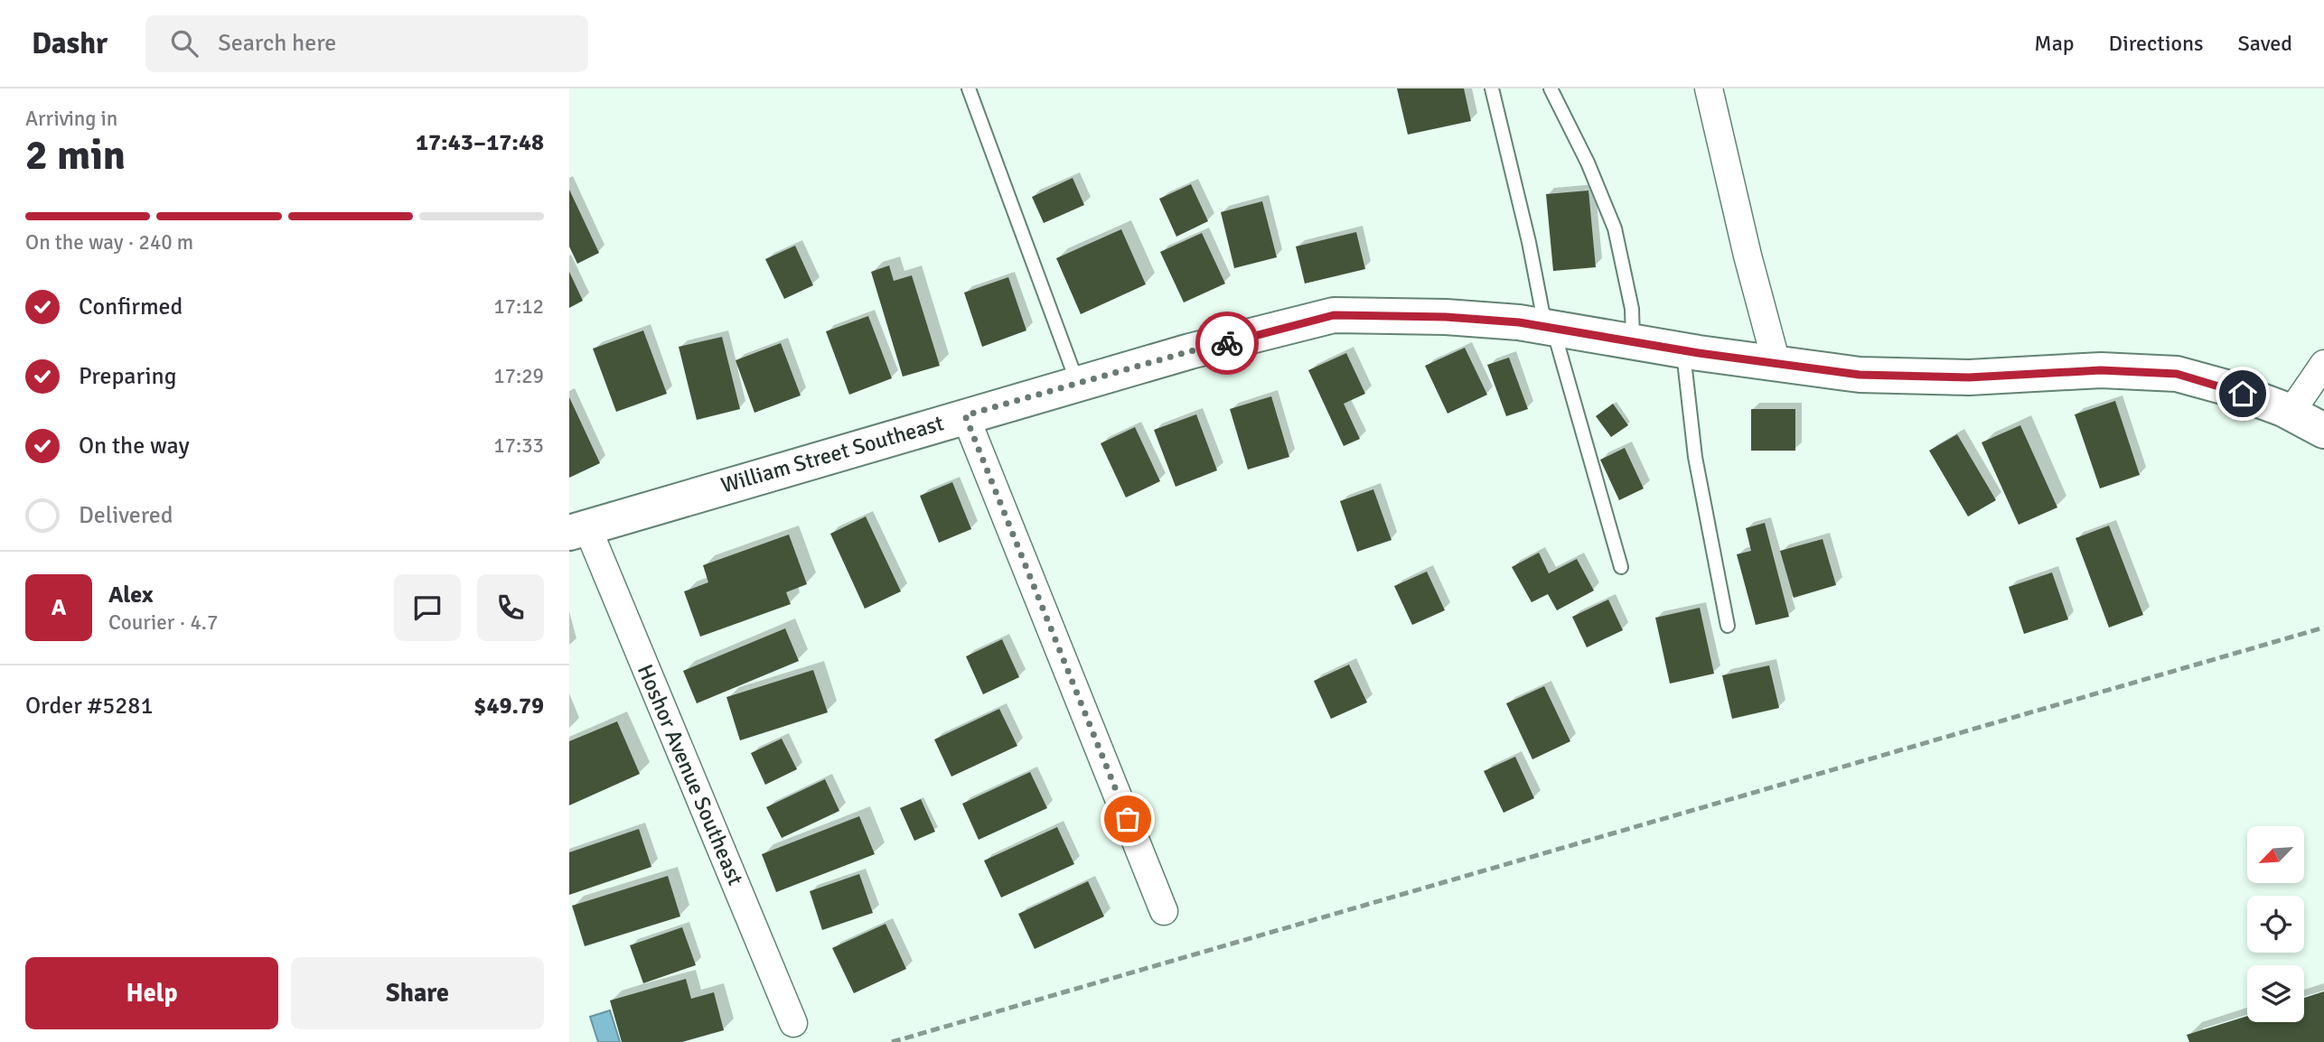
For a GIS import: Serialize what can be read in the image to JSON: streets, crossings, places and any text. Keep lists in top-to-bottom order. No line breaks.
{"streets":{"street":["William Street Southeast","Hoshor Avenue Southeast"]},"crossings":[["William Street Southeast","Hoshor Avenue Southeast"]],"north":"bottom left","page":{"header":"Dashr","search":"Search here","nav":["Map","Directions","Saved"],"heading":["2 min","Arriving in","17:43–17:48"],"panel":["Alex","Courier · 4.7","Order #5281","$49.79"],"bar":"On the way · 240 m","list":[["Confirmed","17:12"],["Preparing","17:29"],["On the way","17:33"],"Delivered"],"round":"A","buttons":["Help","Share"]}}
